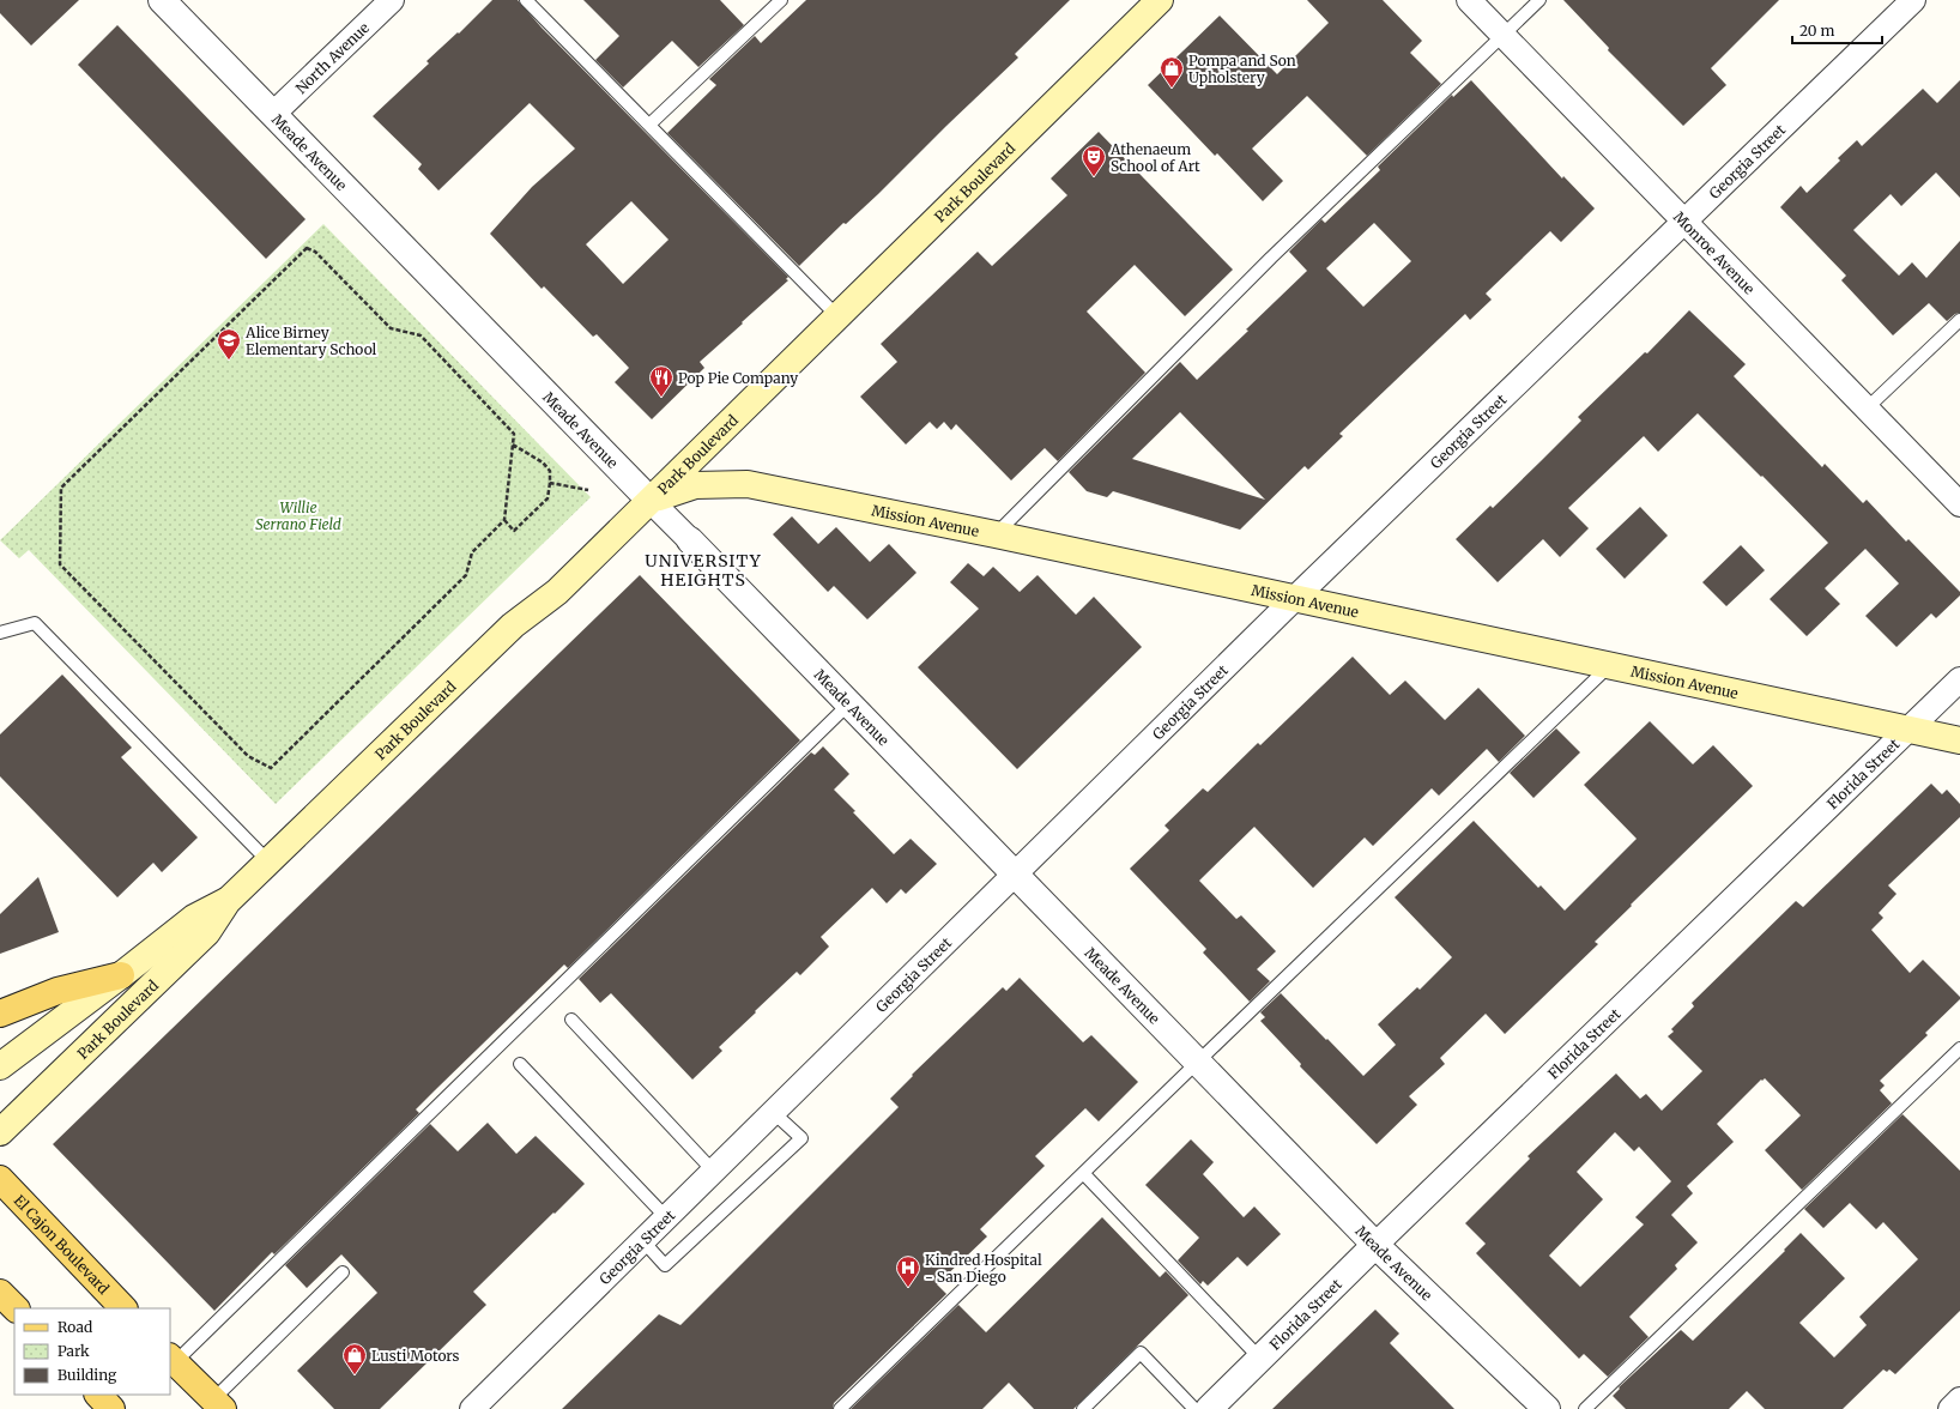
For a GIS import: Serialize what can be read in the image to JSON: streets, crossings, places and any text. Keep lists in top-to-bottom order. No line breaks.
{"streets":{"main road":["Park Boulevard","Mission Avenue","El Cajon Boulevard"],"street":["North Avenue","Meade Avenue","Georgia Street","Monroe Avenue","Florida Street"]},"crossings":[["North Avenue","Meade Avenue"],["Meade Avenue","Georgia Street"],["Meade Avenue","Park Boulevard"],["Meade Avenue","Mission Avenue"],["Meade Avenue","Florida Street"],["Georgia Street","Monroe Avenue"],["Georgia Street","Mission Avenue"],["Park Boulevard","Mission Avenue"],["Mission Avenue","Florida Street"]],"districts":["UNIVERSITY HEIGHTS"],"parks":["Willie Serrano Field"],"places":{"shop":["Pompa and Son Upholstery","Lusti Motors"],"theatre":["Athenaeum School of Art"],"school or university":["Alice Birney Elementary School"],"restaurant":["Pop Pie Company"],"hospital":["Kindred Hospital - San Diego"]},"legend":["Road","Park","Building"],"scale_bar":"20 m"}
